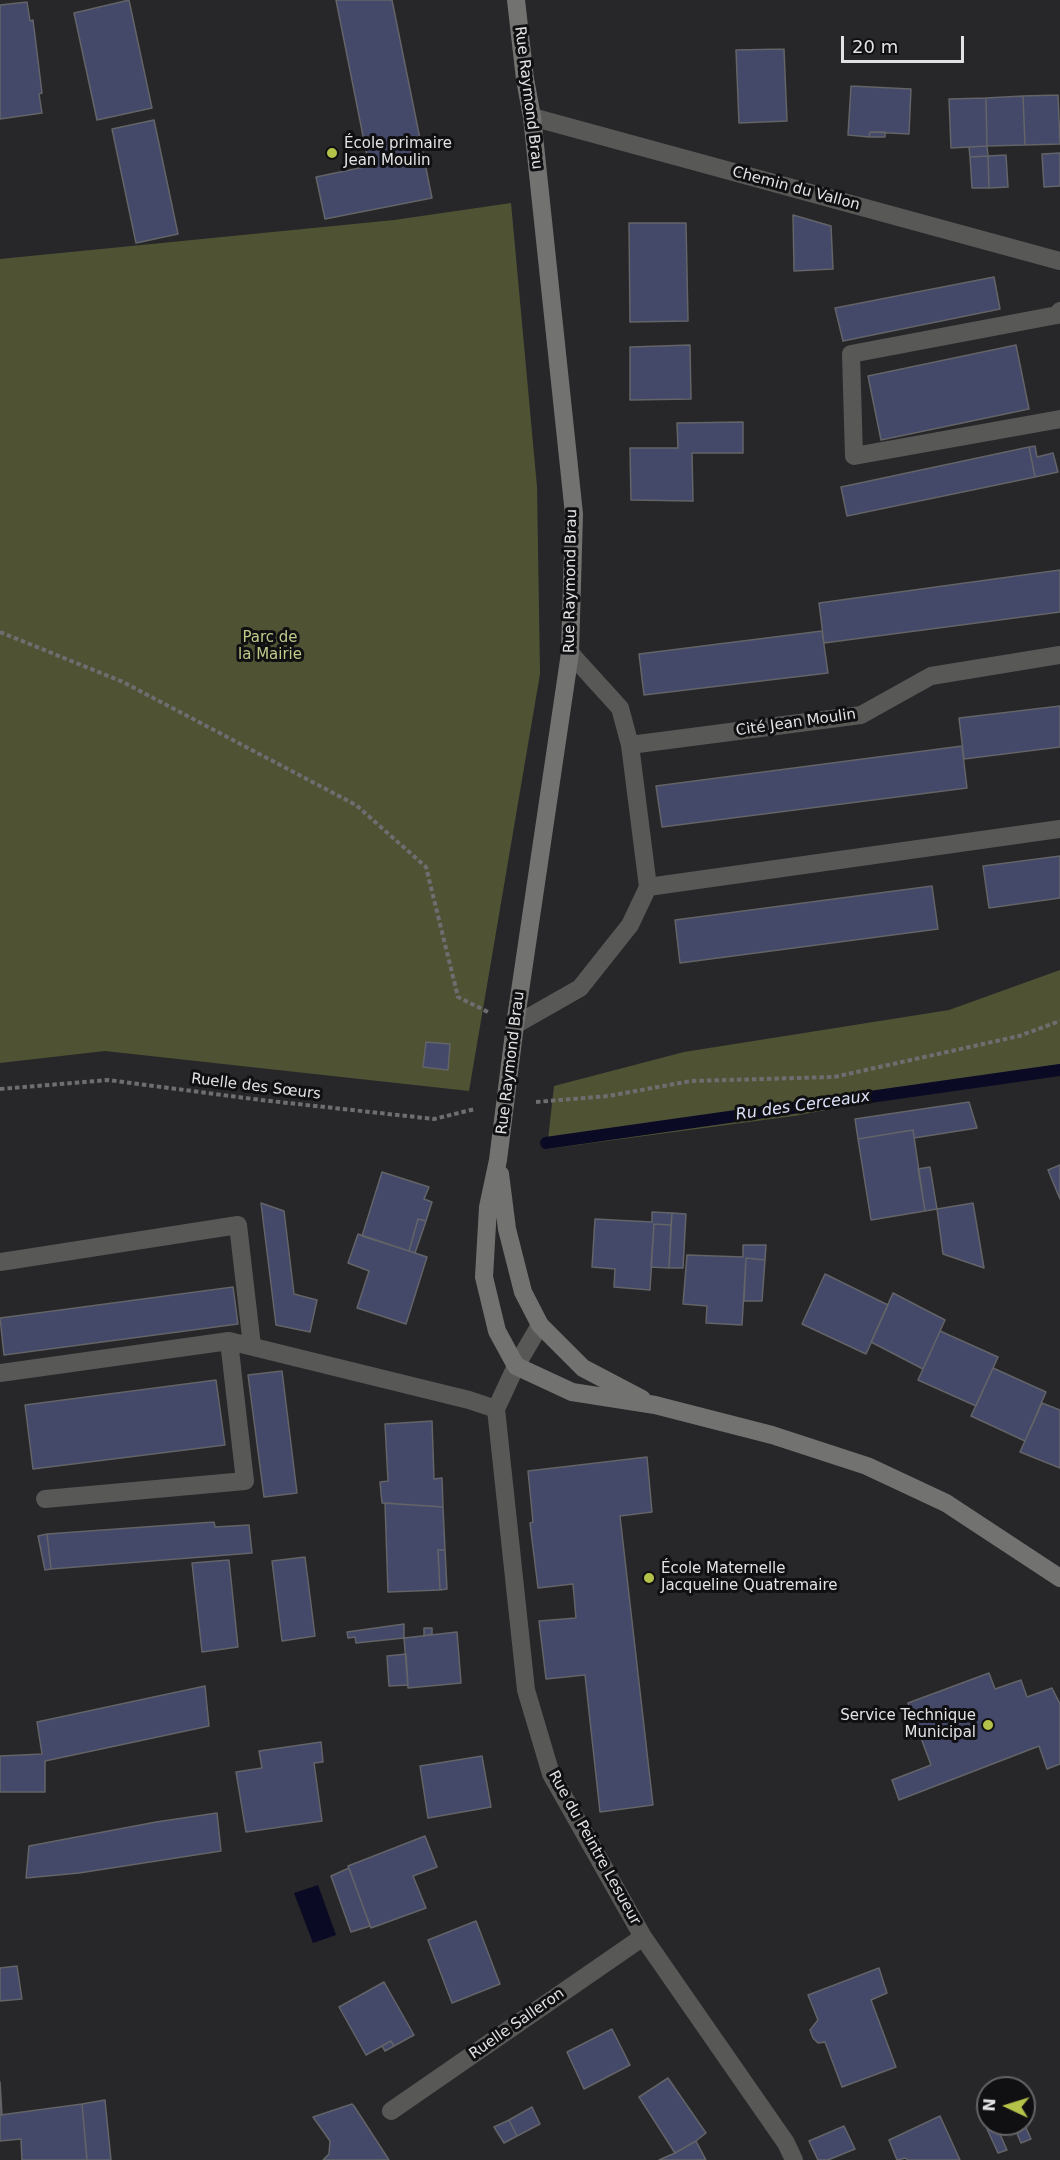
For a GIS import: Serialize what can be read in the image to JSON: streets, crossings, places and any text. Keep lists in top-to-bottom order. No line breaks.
{"streets":{"street":["Rue Raymond Brau","Chemin du Vallon","Cité Jean Moulin","Rue du Peintre Lesueur","Ruelle Salleron"],"path":["Ruelle des Sœurs"]},"crossings":[["Rue Raymond Brau","Chemin du Vallon"],["Rue Raymond Brau","Ruelle des Sœurs"],["Rue du Peintre Lesueur","Ruelle Salleron"]],"water":["Ru des Cerceaux"],"parks":["Parc de la Mairie"],"places":["École primaire Jean Moulin","École Maternelle Jacqueline Quatremaire","Service Technique Municipal"],"scale_bar":"20 m","north":"left"}
